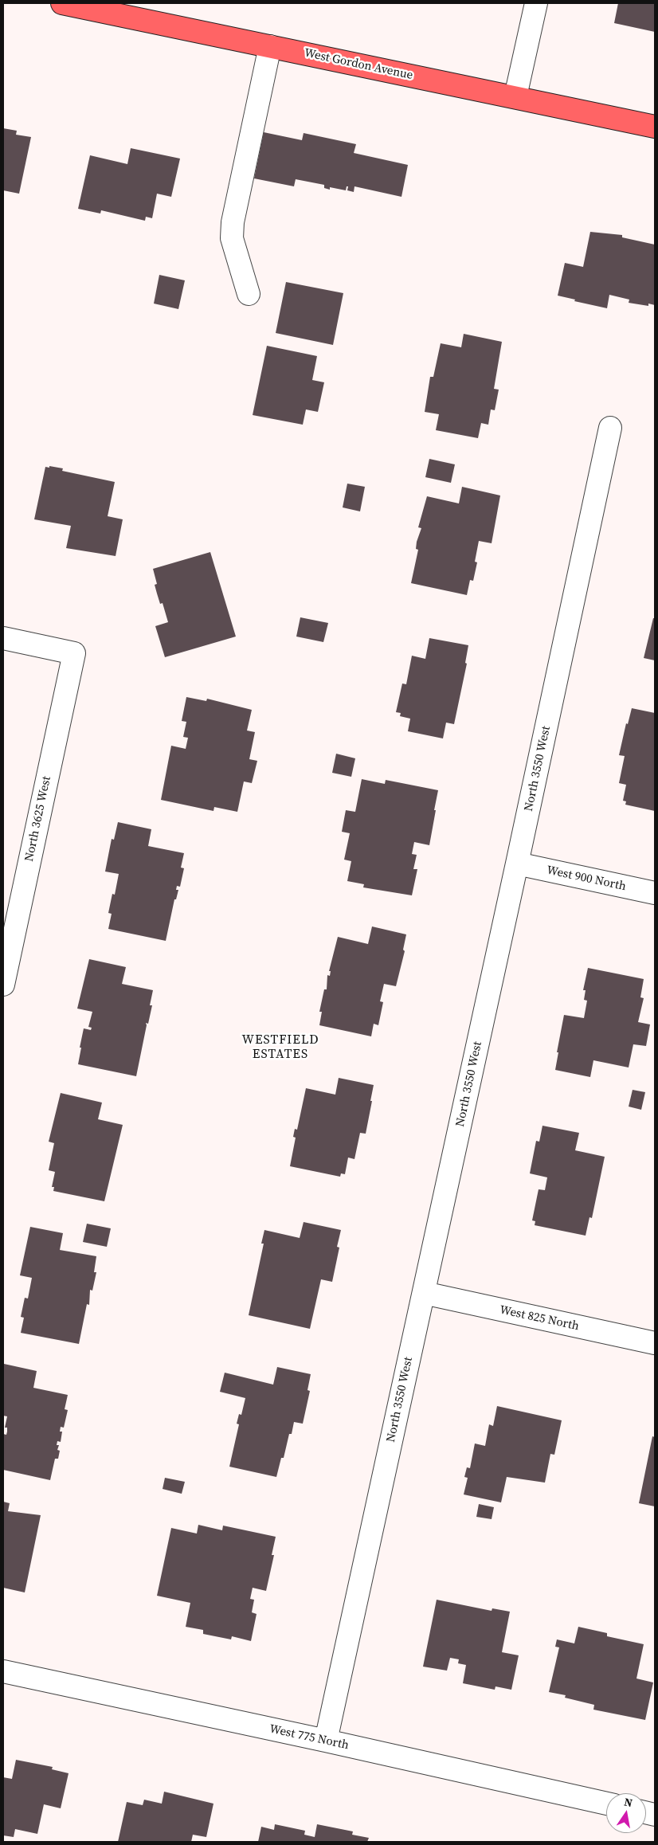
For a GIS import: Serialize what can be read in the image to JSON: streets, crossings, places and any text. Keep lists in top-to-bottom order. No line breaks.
{"streets":{"main road":["West Gordon Avenue"],"street":["North 3550 West","North 3625 West","West 900 North","West 825 North","West 775 North"]},"crossings":[["North 3550 West","West 900 North"],["North 3550 West","West 825 North"],["North 3550 West","West 775 North"]],"districts":["WESTFIELD ESTATES"],"north":"top"}
